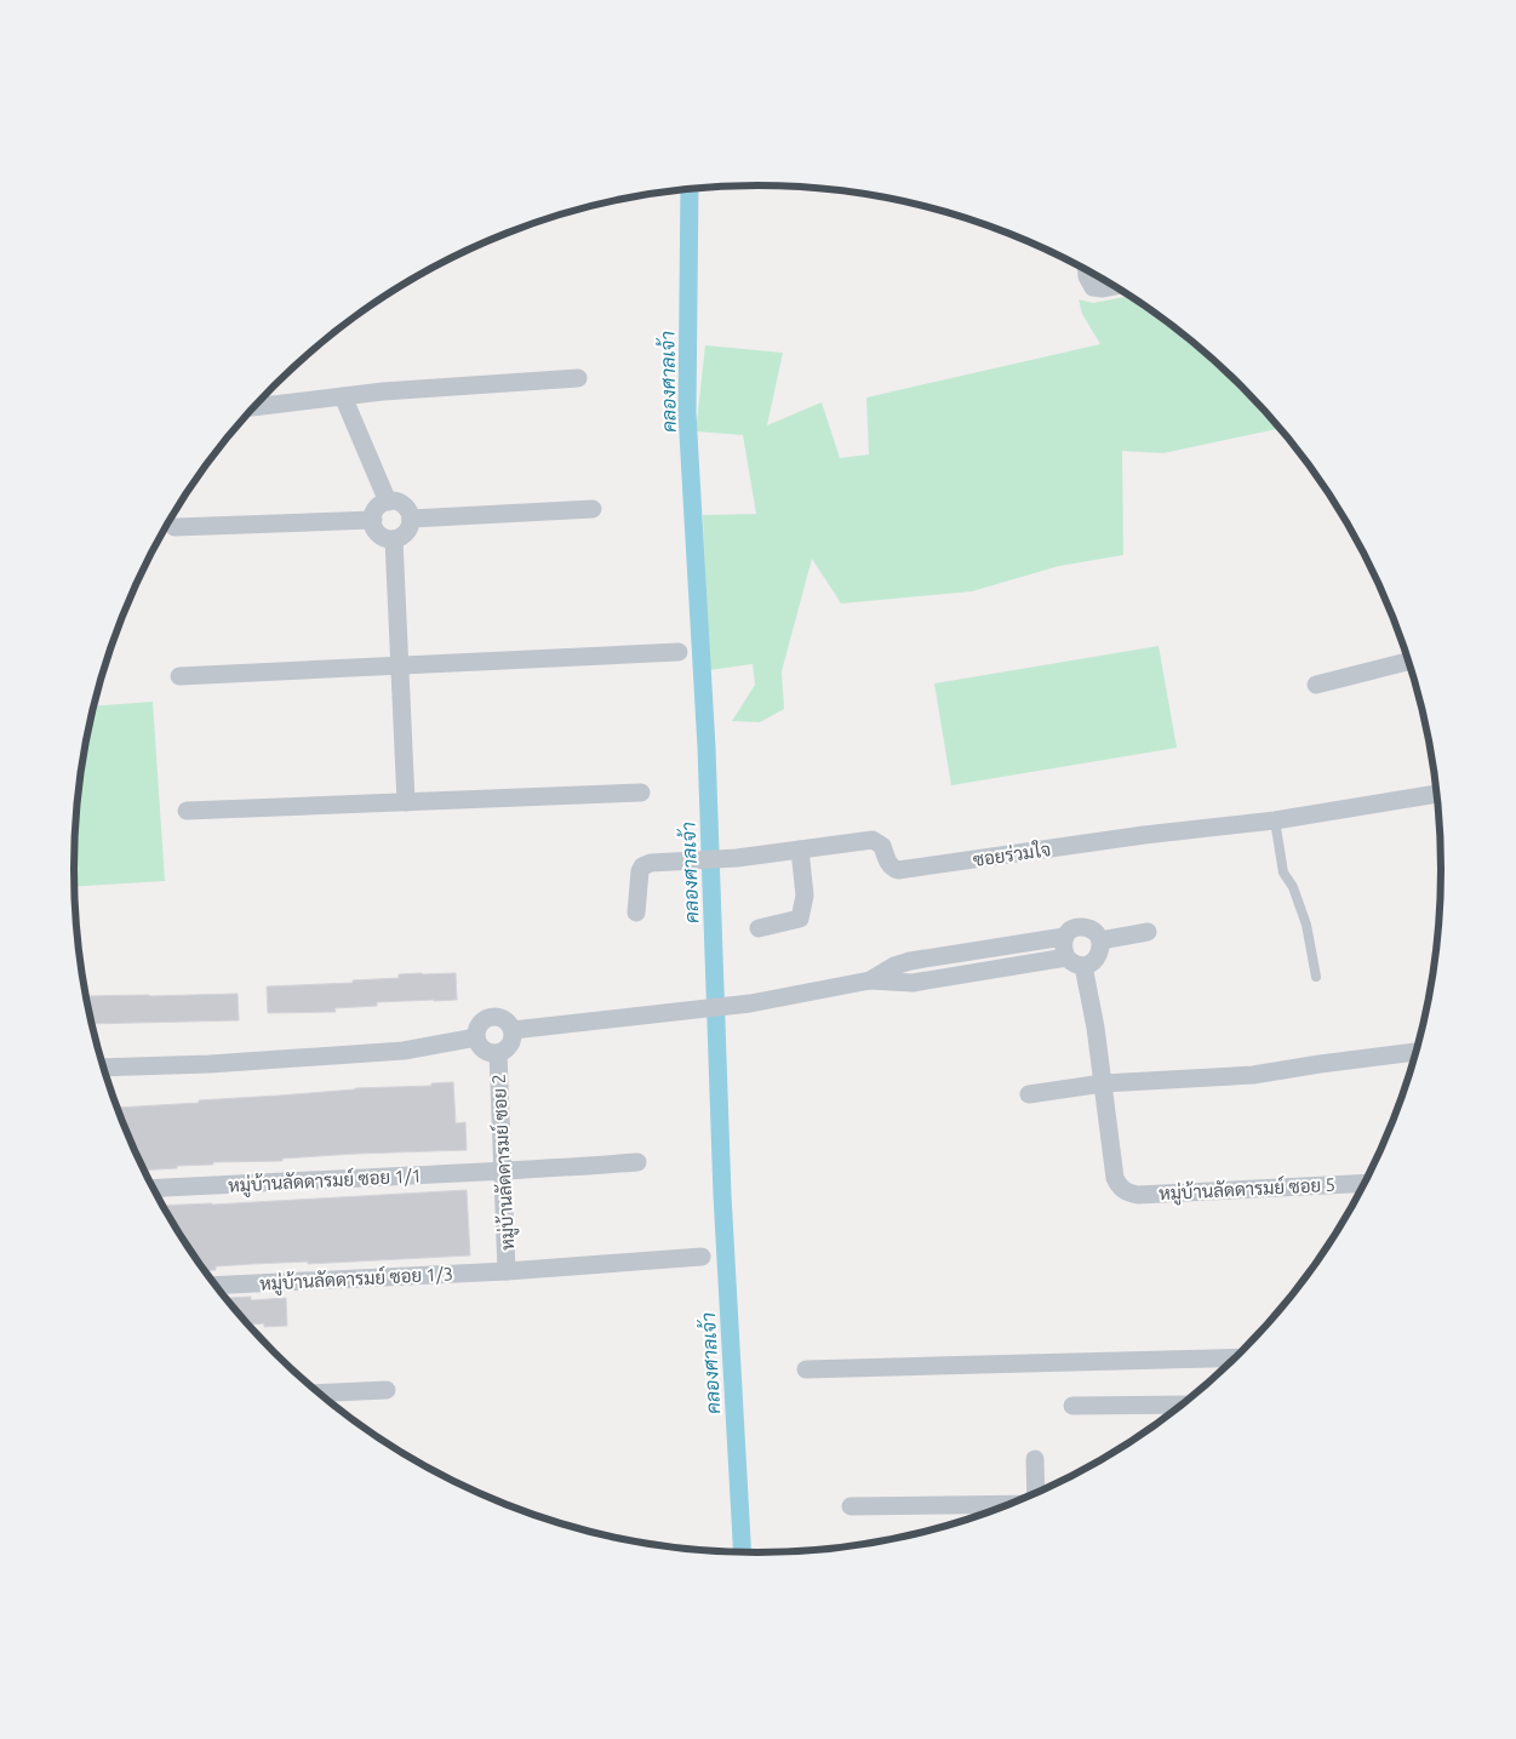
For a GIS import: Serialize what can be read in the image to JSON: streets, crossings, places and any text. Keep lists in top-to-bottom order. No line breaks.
{"streets":{"street":["ซอยร่วมใจ","หมู่บ้านลัดดารมย์ ซอย 2","หมู่บ้านลัดดารมย์ ซอย 1/1","หมู่บ้านลัดดารมย์ ซอย 5","หมู่บ้านลัดดารมย์ ซอย 1/3"]},"crossings":[["หมู่บ้านลัดดารมย์ ซอย 2","หมู่บ้านลัดดารมย์ ซอย 1/1"],["หมู่บ้านลัดดารมย์ ซอย 2","หมู่บ้านลัดดารมย์ ซอย 1/3"]],"water":["คลองศาลเจ้า"]}
